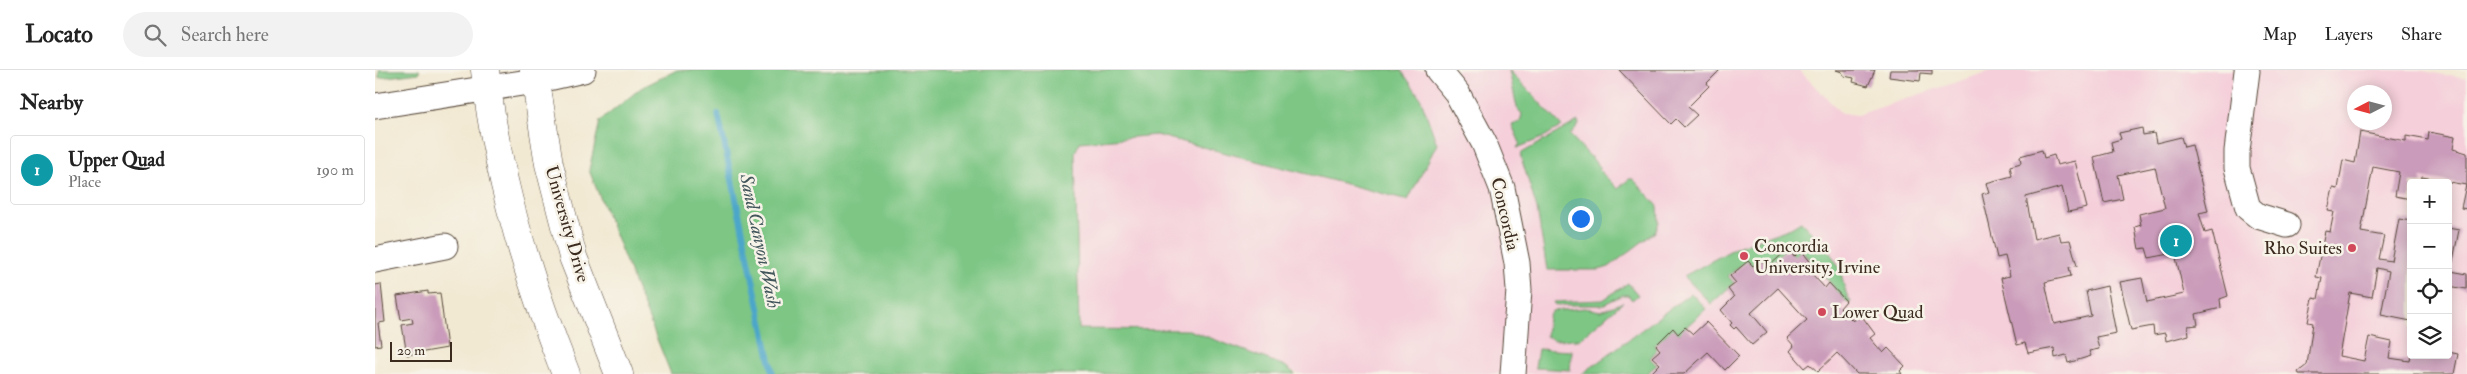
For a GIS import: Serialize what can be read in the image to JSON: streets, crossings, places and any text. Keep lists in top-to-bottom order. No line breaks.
{"streets":{"main road":["University Drive"],"street":["Concordia"]},"water":["Sand Canyon Wash"],"places":["Rho Suites","Concordia University, Irvine","Lower Quad"],"scale_bar":"20 m","north":"left","page":{"header":"Locato","search":"Search here","nav":["Map","Layers","Share"],"heading":"Nearby","list":[{"mark":"1","name":"Upper Quad","note":"Place","value":"190 m"}],"map_buttons":["+","−"],"pins":"1","scale":"20 m"}}
